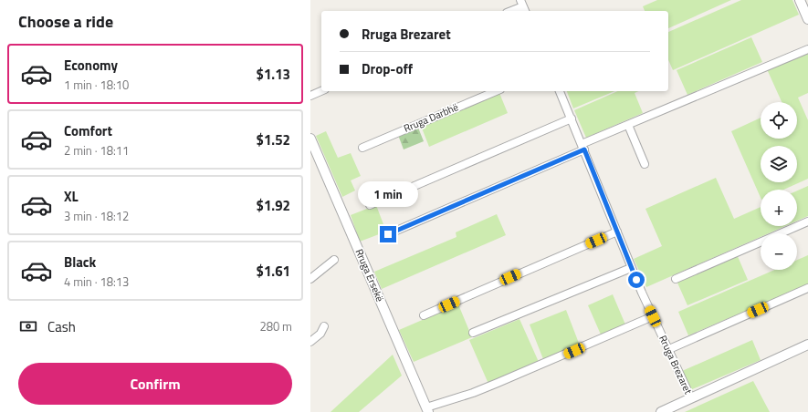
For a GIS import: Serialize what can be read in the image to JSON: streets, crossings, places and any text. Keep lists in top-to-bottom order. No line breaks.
{"streets":{"street":["Rruga Darbhë","Rruga Ersekë","Rruga Brezaret"]},"page":{"heading":"Choose a ride","banner":["Rruga Brezaret","Drop-off"],"list":[{"name":"Economy","note":"1 min · 18:10","value":"$1.13"},{"name":"Comfort","note":"2 min · 18:11","value":"$1.52"},{"name":"XL","note":"3 min · 18:12","value":"$1.92"},{"name":"Black","note":"4 min · 18:13","value":"$1.61"}],"map_buttons":["+","−"],"bubble":"1 min","pay":["Cash","280 m"],"buttons":"Confirm"}}
